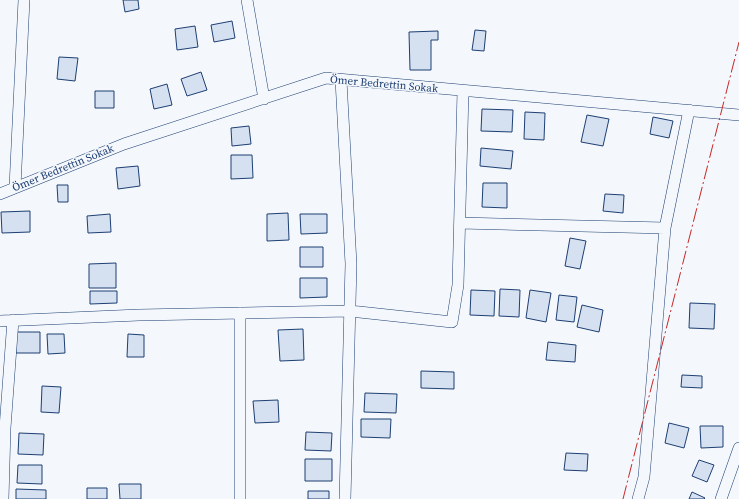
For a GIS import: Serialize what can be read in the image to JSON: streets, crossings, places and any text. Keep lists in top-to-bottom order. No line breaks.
{"streets":{"street":["Ömer Bedrettin Sokak"]}}
